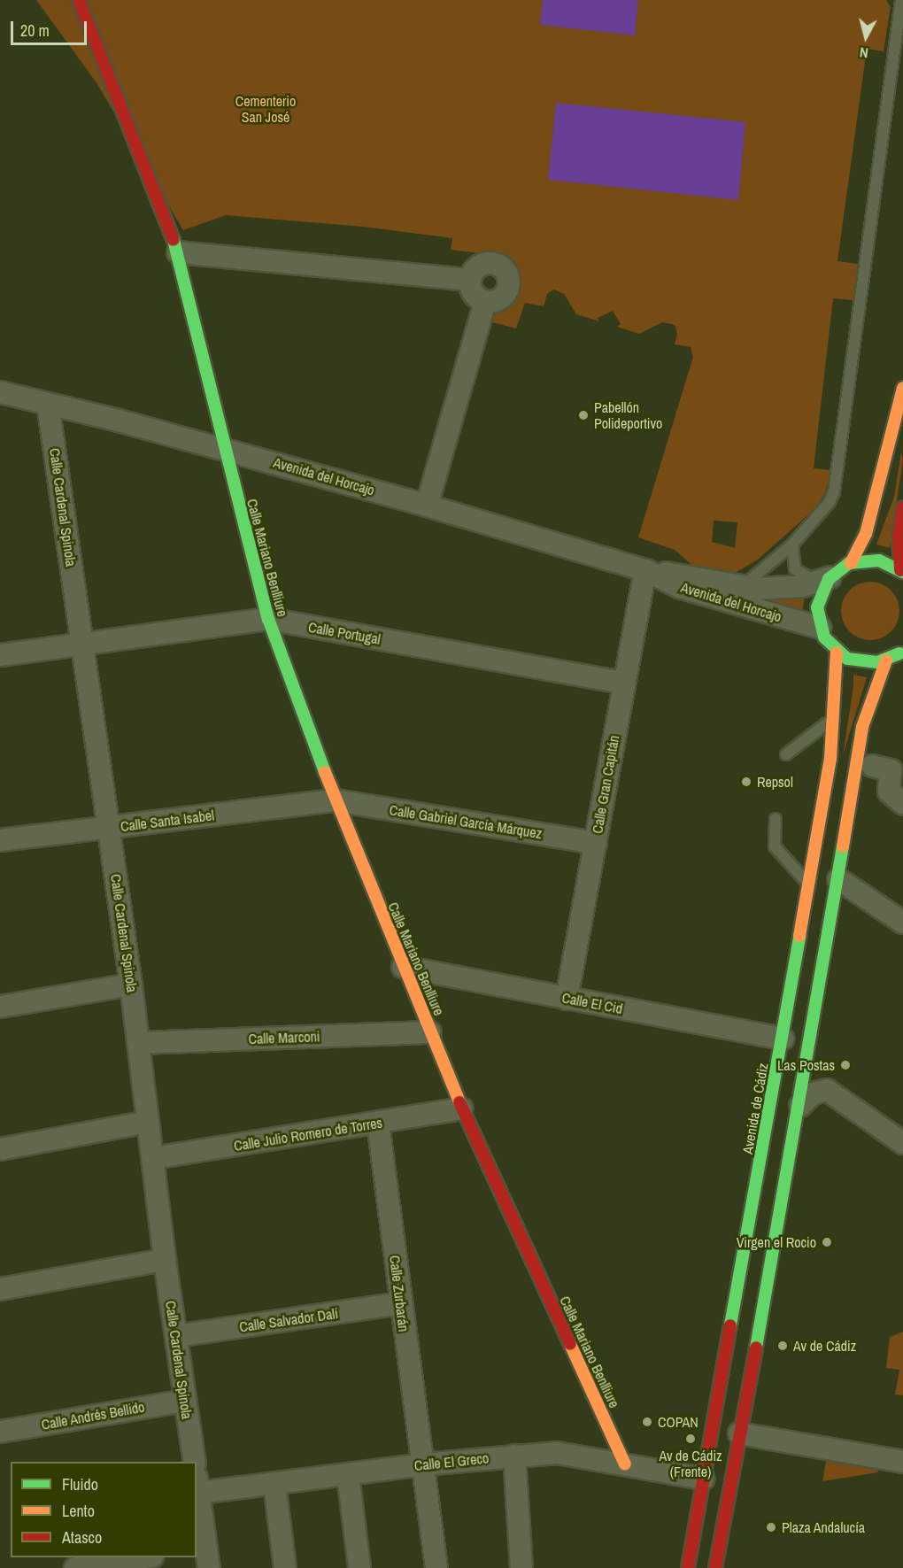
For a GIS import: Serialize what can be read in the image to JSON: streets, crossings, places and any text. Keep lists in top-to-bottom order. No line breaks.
{"streets":{"main road":["Calle Mariano Benlliure","Avenida de Cádiz"],"street":["Avenida del Horcajo","Calle Cardenal Spinola","Calle Portugal","Calle Gran Capitán","Calle Santa Isabel","Calle Gabriel García Márquez","Calle El Cid","Calle Marconi","Calle Julio Romero de Torres","Calle Zurbarán","Calle Salvador Dalí","Calle Andrés Bellido","Calle El Greco"]},"crossings":[["Avenida del Horcajo","Calle Cardenal Spinola"],["Avenida del Horcajo","Calle Mariano Benlliure"],["Avenida del Horcajo","Calle Gran Capitán"],["Calle Cardenal Spinola","Calle Portugal"],["Calle Cardenal Spinola","Calle Santa Isabel"],["Calle Cardenal Spinola","Calle Marconi"],["Calle Cardenal Spinola","Calle Julio Romero de Torres"],["Calle Cardenal Spinola","Calle Salvador Dalí"],["Calle Cardenal Spinola","Calle Andrés Bellido"],["Calle Mariano Benlliure","Calle Portugal"],["Calle Mariano Benlliure","Calle Santa Isabel"],["Calle Mariano Benlliure","Calle Gabriel García Márquez"],["Calle Mariano Benlliure","Calle El Cid"],["Calle Mariano Benlliure","Calle Marconi"],["Calle Mariano Benlliure","Calle Julio Romero de Torres"],["Calle Mariano Benlliure","Calle El Greco"],["Calle Portugal","Calle Gran Capitán"],["Calle Gran Capitán","Calle Gabriel García Márquez"],["Calle Gran Capitán","Calle El Cid"],["Calle Santa Isabel","Calle Gabriel García Márquez"],["Calle El Cid","Avenida de Cádiz"],["Avenida de Cádiz","Calle El Greco"],["Calle Julio Romero de Torres","Calle Zurbarán"],["Calle Zurbarán","Calle Salvador Dalí"],["Calle Zurbarán","Calle El Greco"]],"parks":["Cementerio San José"],"places":["Pabellón Polideportivo","Repsol","Las Postas","Virgen el Rocio","Av de Cádiz","COPAN","Av de Cádiz (Frente)","Plaza Andalucía"],"legend":["Fluido","Lento","Atasco"],"scale_bar":"20 m","north":"bottom"}
